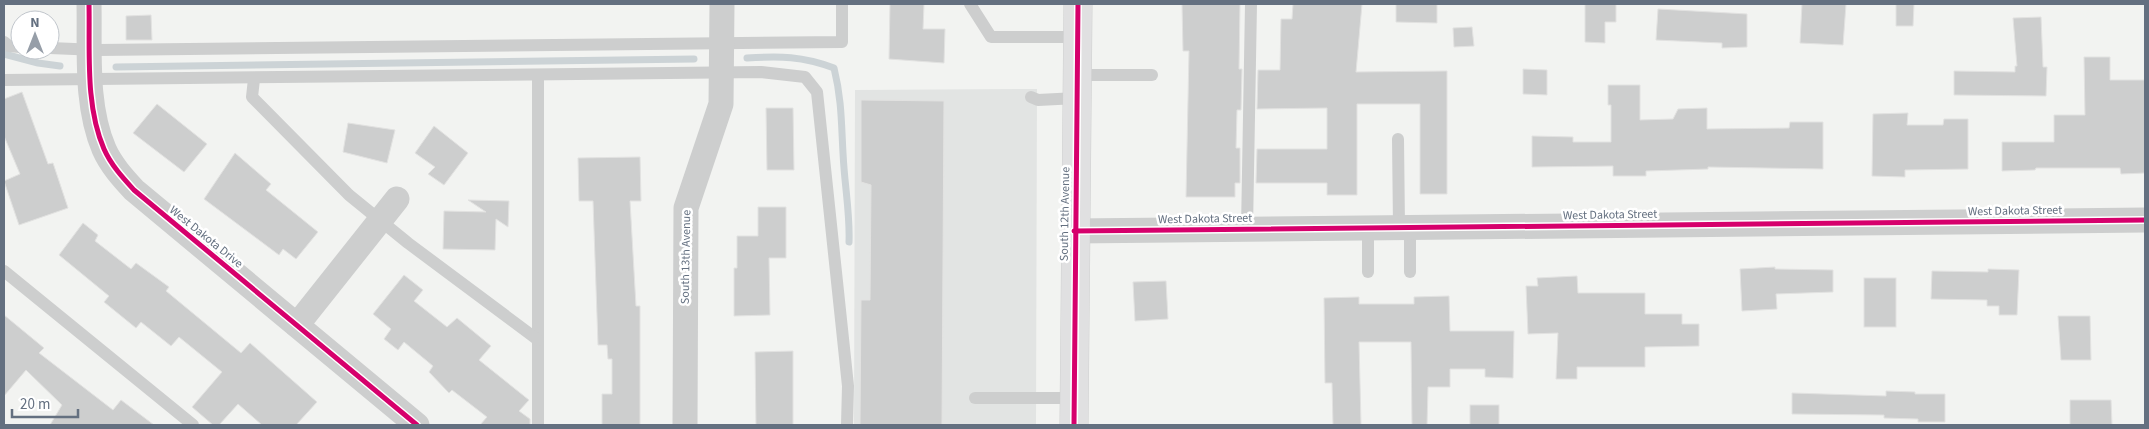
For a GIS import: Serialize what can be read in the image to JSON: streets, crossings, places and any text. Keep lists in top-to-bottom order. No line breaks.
{"streets":{"main road":["South 12th Avenue"],"street":["West Dakota Street","West Dakota Drive","South 13th Avenue"]},"crossings":[["West Dakota Street","South 12th Avenue"]],"scale_bar":"20 m","north":"top"}
